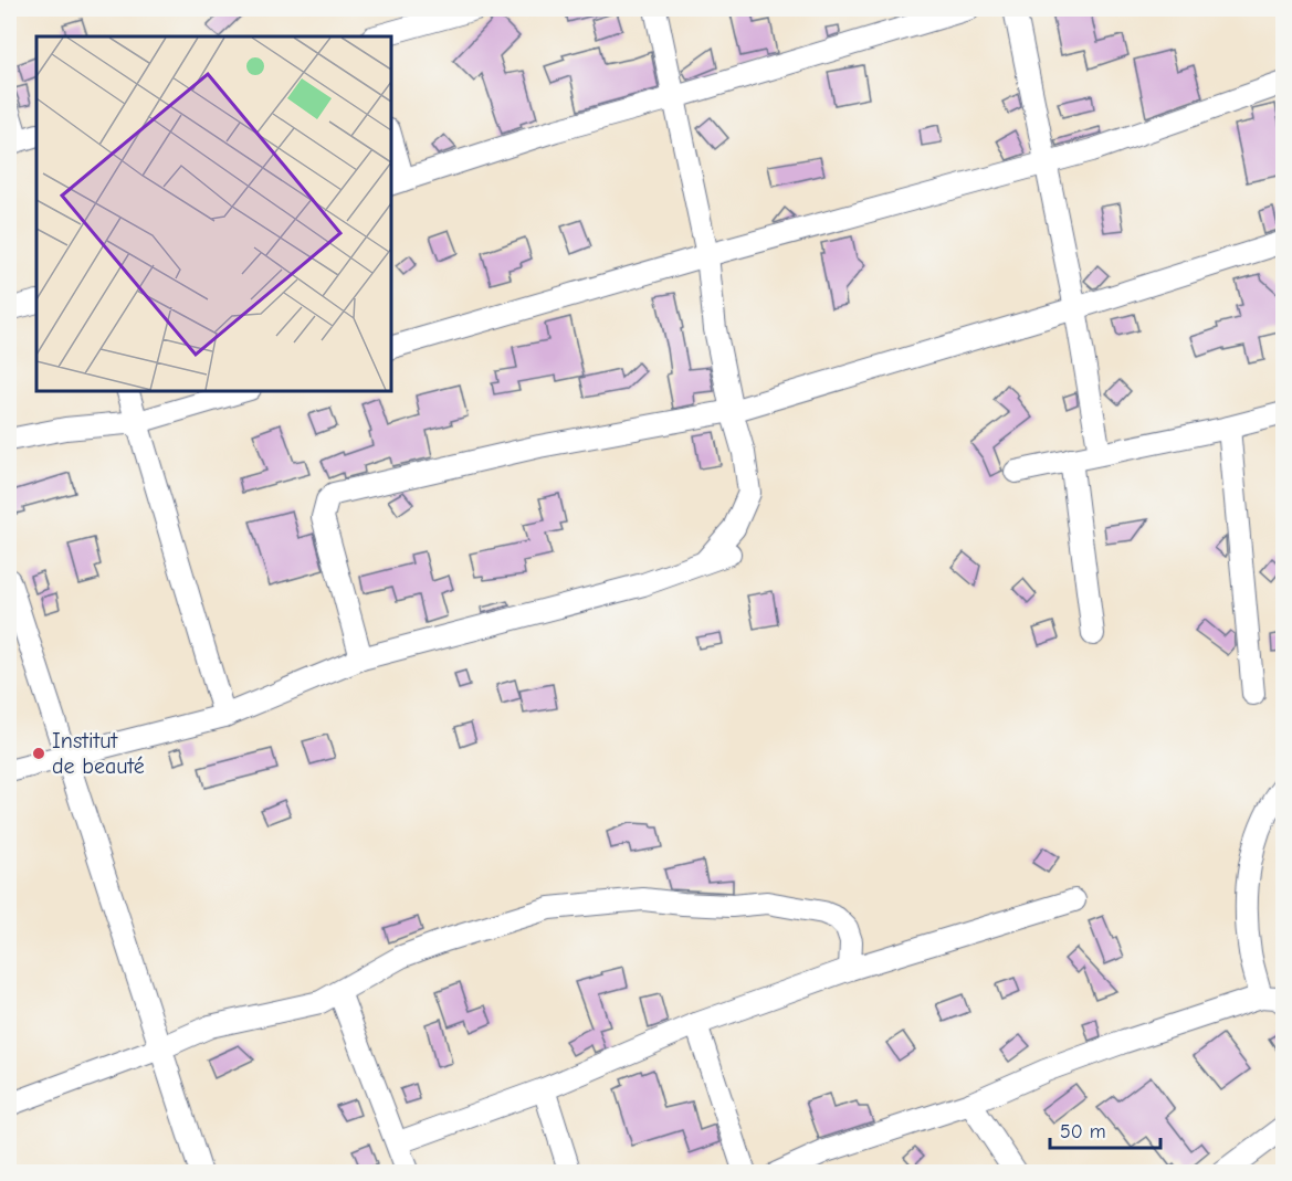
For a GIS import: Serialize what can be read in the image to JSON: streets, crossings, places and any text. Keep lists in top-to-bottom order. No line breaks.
{"places":["Institut de beauté"],"scale_bar":"50 m"}
